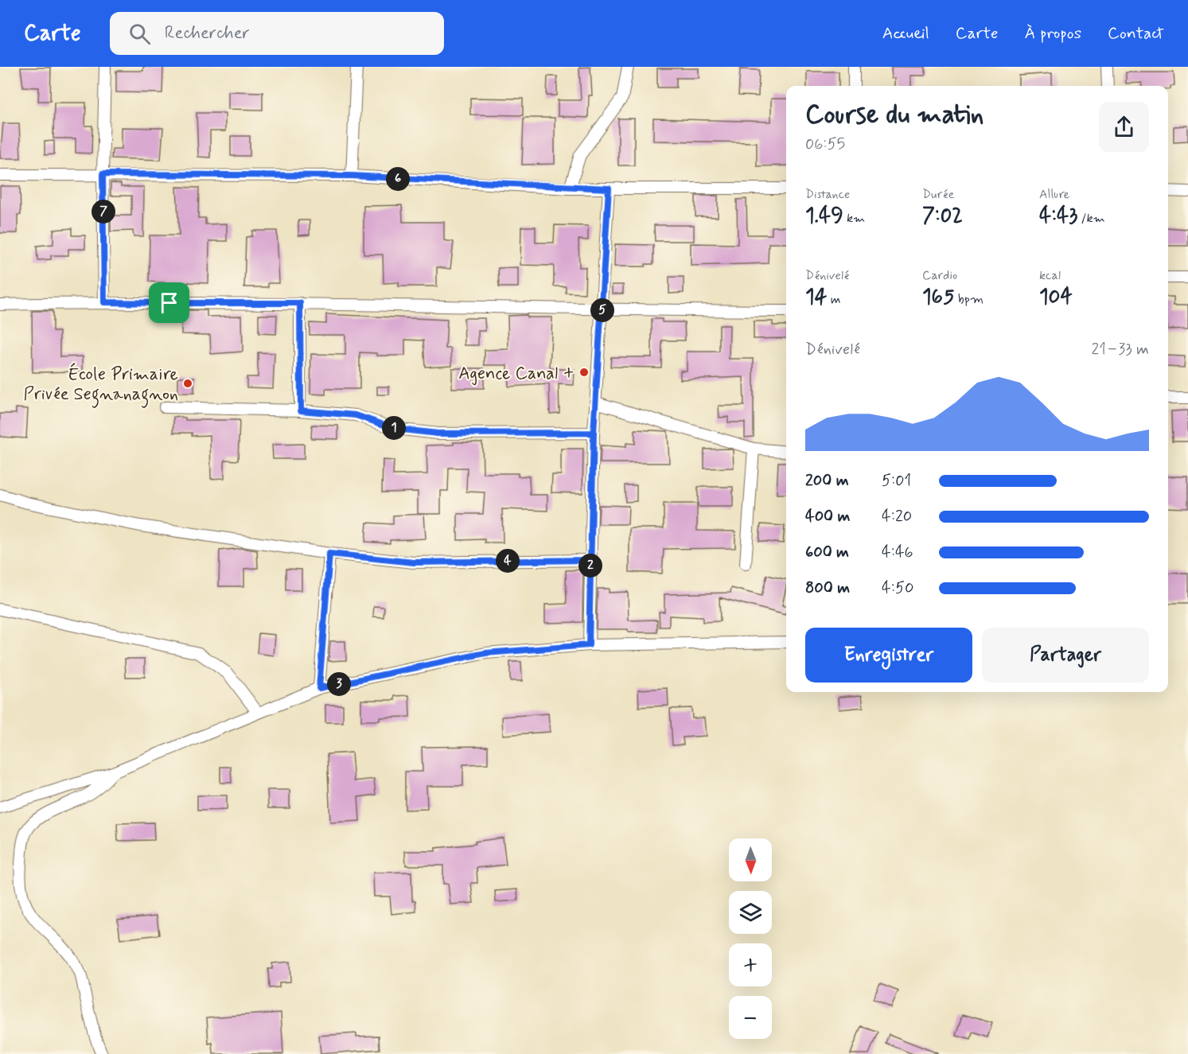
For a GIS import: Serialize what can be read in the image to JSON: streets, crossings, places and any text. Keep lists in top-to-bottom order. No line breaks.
{"places":["Agence Canal +","École Primaire Privée Segnanagnon"],"north":"bottom","page":{"header":"Carte","search":"Rechercher","nav":["Accueil","Carte","À propos","Contact"],"heading":["Course du matin","06:55"],"pins":["6","7","5","1","4","2","3"],"stats":[["Distance","1.49 km"],["Durée","7:02"],["Allure","4:43 /km"],["Dénivelé","14 m"],["Cardio","165 bpm"],["kcal","104"]],"chart":["Dénivelé","21–33 m"],"list":[{"name":"200 m","note":"5:01"},{"name":"400 m","note":"4:20"},{"name":"600 m","note":"4:46"},{"name":"800 m","note":"4:50"}],"buttons":["Enregistrer","Partager"],"map_buttons":["+","−"]}}
